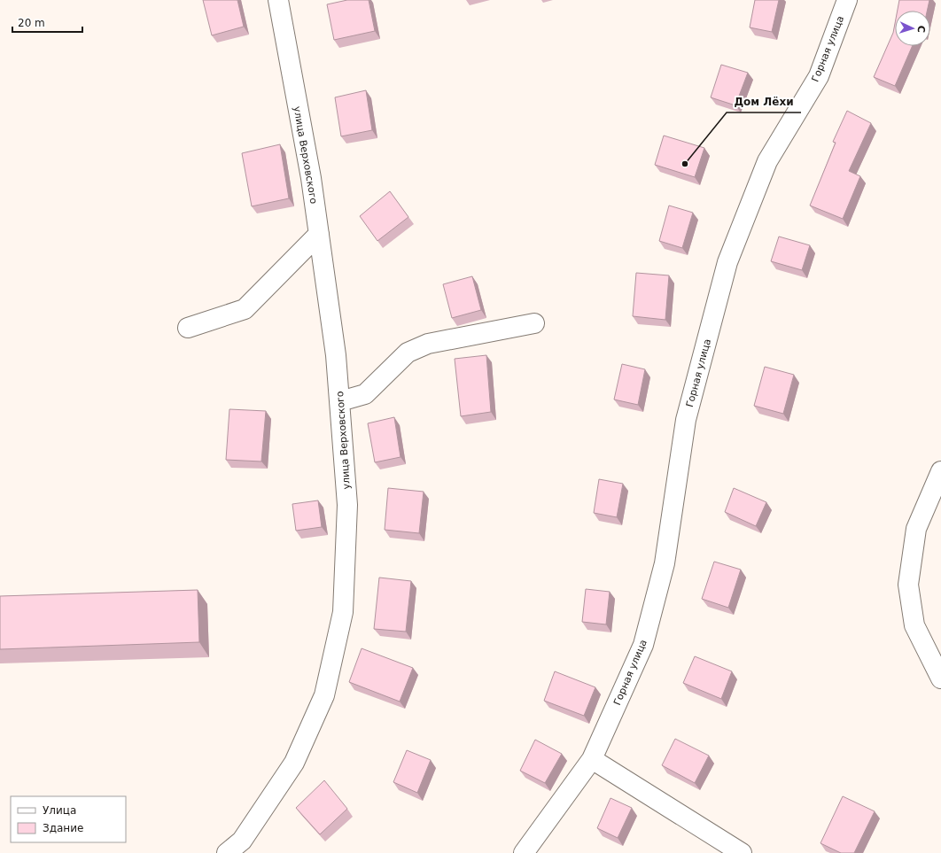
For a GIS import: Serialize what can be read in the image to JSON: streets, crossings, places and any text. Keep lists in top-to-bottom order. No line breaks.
{"streets":{"street":["Горная улица","улица Верховского"]},"places":["Дом Лёхи"],"legend":["Улица","Здание"],"scale_bar":"20 m","north":"right"}
